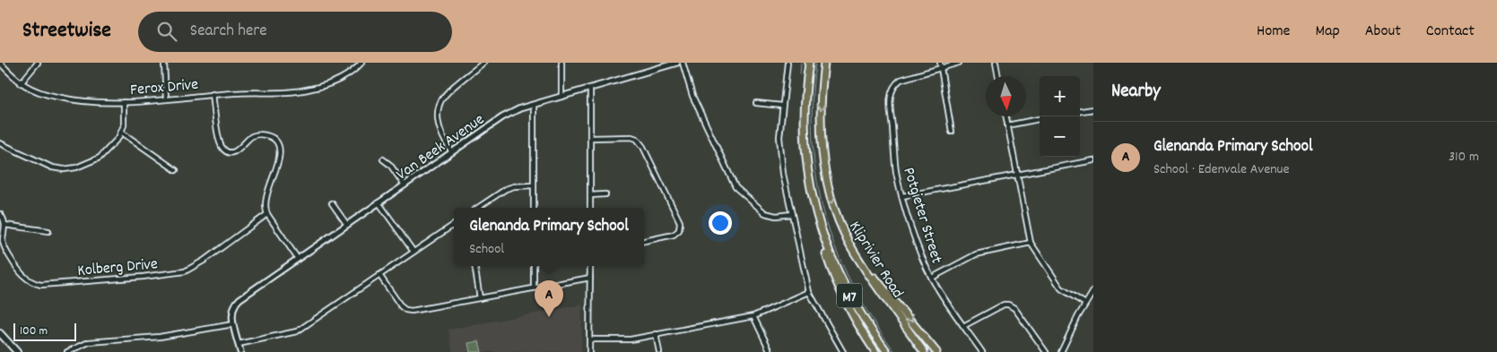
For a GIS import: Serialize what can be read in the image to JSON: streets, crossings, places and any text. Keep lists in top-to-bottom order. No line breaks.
{"streets":{"main road":["Kliprivier Road","M7"],"street":["Ferox Drive","Van Beek Avenue","Potgieter Street","Kolberg Drive"]},"scale_bar":"100 m","north":"bottom","page":{"header":"Streetwise","search":"Search here","nav":["Home","Map","About","Contact"],"heading":"Nearby","map_buttons":["+","−"],"list":[{"mark":"A","name":"Glenanda Primary School","note":"School · Edenvale Avenue","value":"310 m"}],"popup":["Glenanda Primary School","School"],"pins":"A","scale":"100 m"}}
